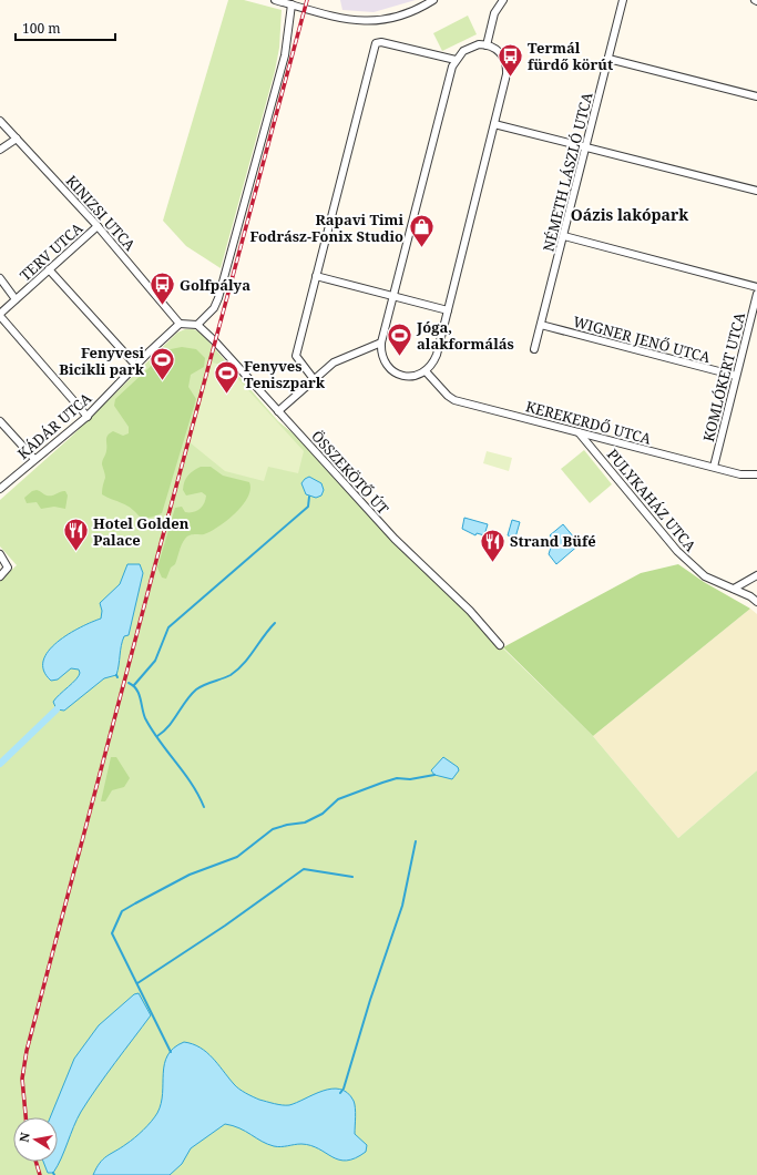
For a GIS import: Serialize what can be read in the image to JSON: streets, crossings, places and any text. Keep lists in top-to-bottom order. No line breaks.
{"streets":{"street":["NÉMETH LÁSZLÓ UTCA","KINIZSI UTCA","TERV UTCA","WIGNER JENŐ UTCA","KOMLÓKERT UTCA","KEREKERDŐ UTCA","KÁDÁR UTCA","ÖSSZEKÖTŐ ÚT","PULYKAHÁZ UTCA"]},"crossings":[["NÉMETH LÁSZLÓ UTCA","WIGNER JENŐ UTCA"],["KINIZSI UTCA","TERV UTCA"],["KINIZSI UTCA","KÁDÁR UTCA"],["WIGNER JENŐ UTCA","KOMLÓKERT UTCA"],["KOMLÓKERT UTCA","KEREKERDŐ UTCA"],["KEREKERDŐ UTCA","PULYKAHÁZ UTCA"]],"districts":["Oázis lakópark"],"places":{"bus stop":["Termál fürdő körút","Golfpálya"],"shop":["Rapavi Timi Fodrász-Fonix Studio"],"sports":["Jóga, alakformálás","Fenyvesi Bicikli park","Fenyves Teniszpark"],"restaurant":["Hotel Golden Palace","Strand Büfé"]},"scale_bar":"100 m","north":"left"}
